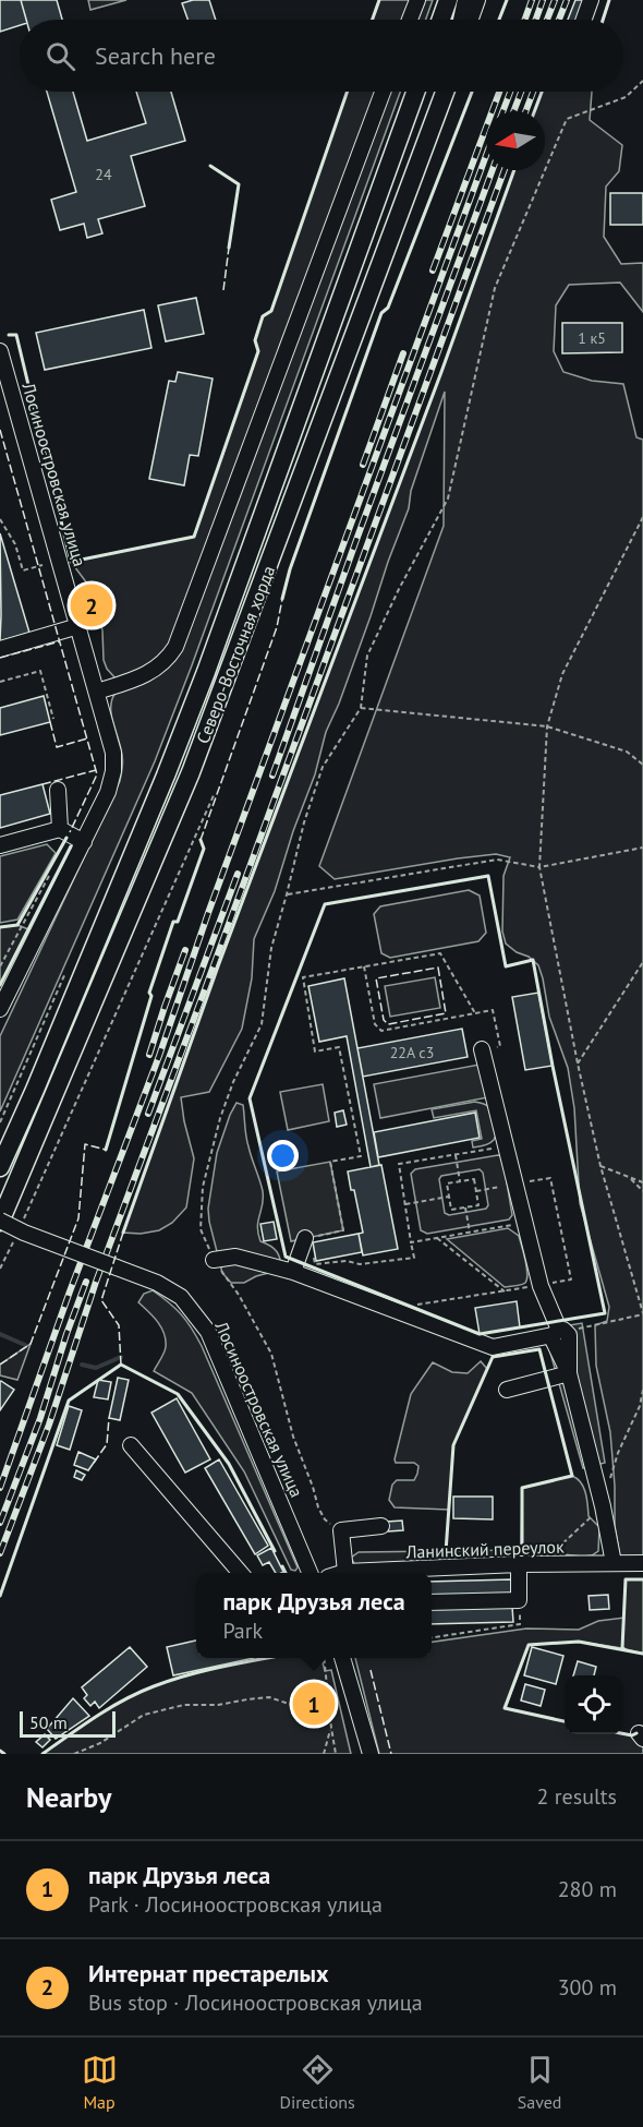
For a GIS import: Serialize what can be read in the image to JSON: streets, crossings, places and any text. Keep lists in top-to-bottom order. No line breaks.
{"streets":{"main road":["Северо-Восточная хорда"],"street":["Лосиноостровская улица","Ланинский переулок"]},"crossings":[["Лосиноостровская улица","Северо-Восточная хорда"]],"house_numbers":["24","1 к5","22А с3"],"scale_bar":"50 m","north":"left","page":{"search":"Search here","pins":["2","1"],"popup":["парк Друзья леса","Park"],"scale":"50 m","heading":["Nearby","2 results"],"list":[{"mark":"1","name":"парк Друзья леса","note":"Park · Лосиноостровская улица","value":"280 m"},{"mark":"2","name":"Интернат престарелых","note":"Bus stop · Лосиноостровская улица","value":"300 m"}],"nav":["Map","Directions","Saved"]}}
